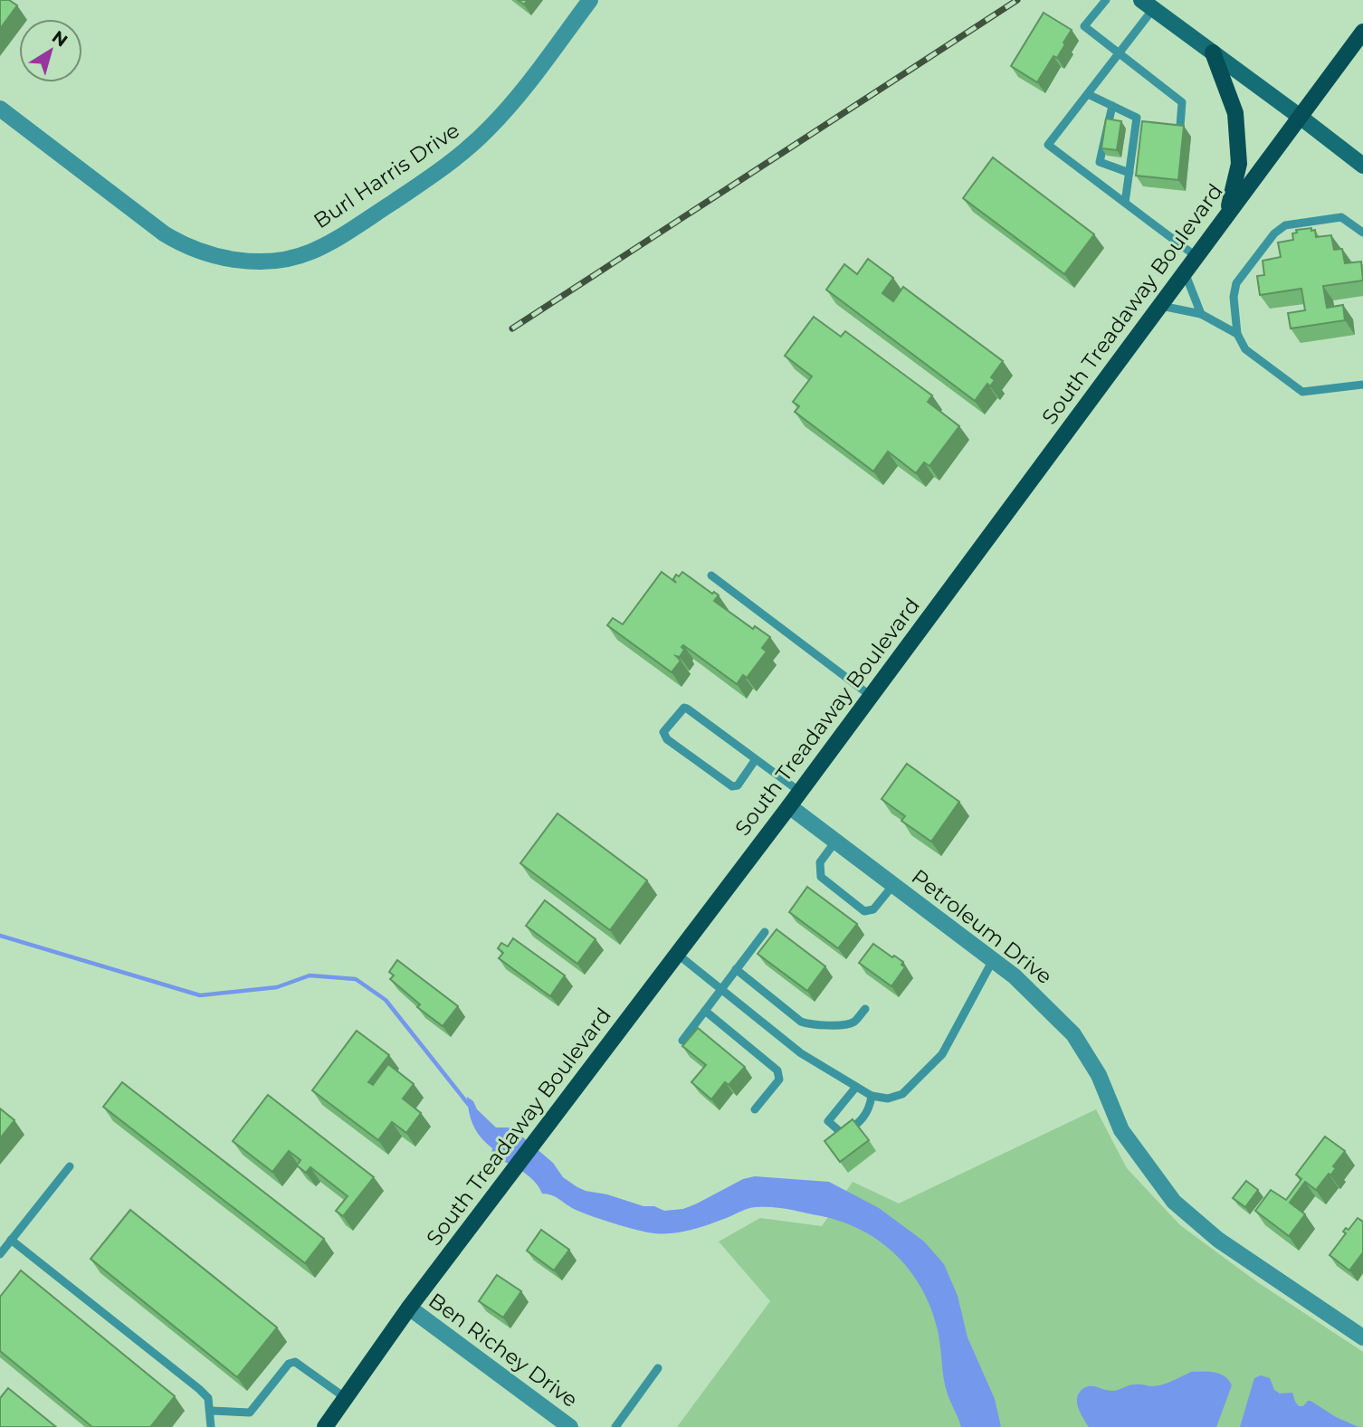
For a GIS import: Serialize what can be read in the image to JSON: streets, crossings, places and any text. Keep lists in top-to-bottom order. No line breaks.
{"streets":{"main road":["South Treadaway Boulevard"],"street":["Burl Harris Drive","Petroleum Drive","Ben Richey Drive"]},"crossings":[["South Treadaway Boulevard","Petroleum Drive"],["South Treadaway Boulevard","Ben Richey Drive"]],"north":"top right"}
